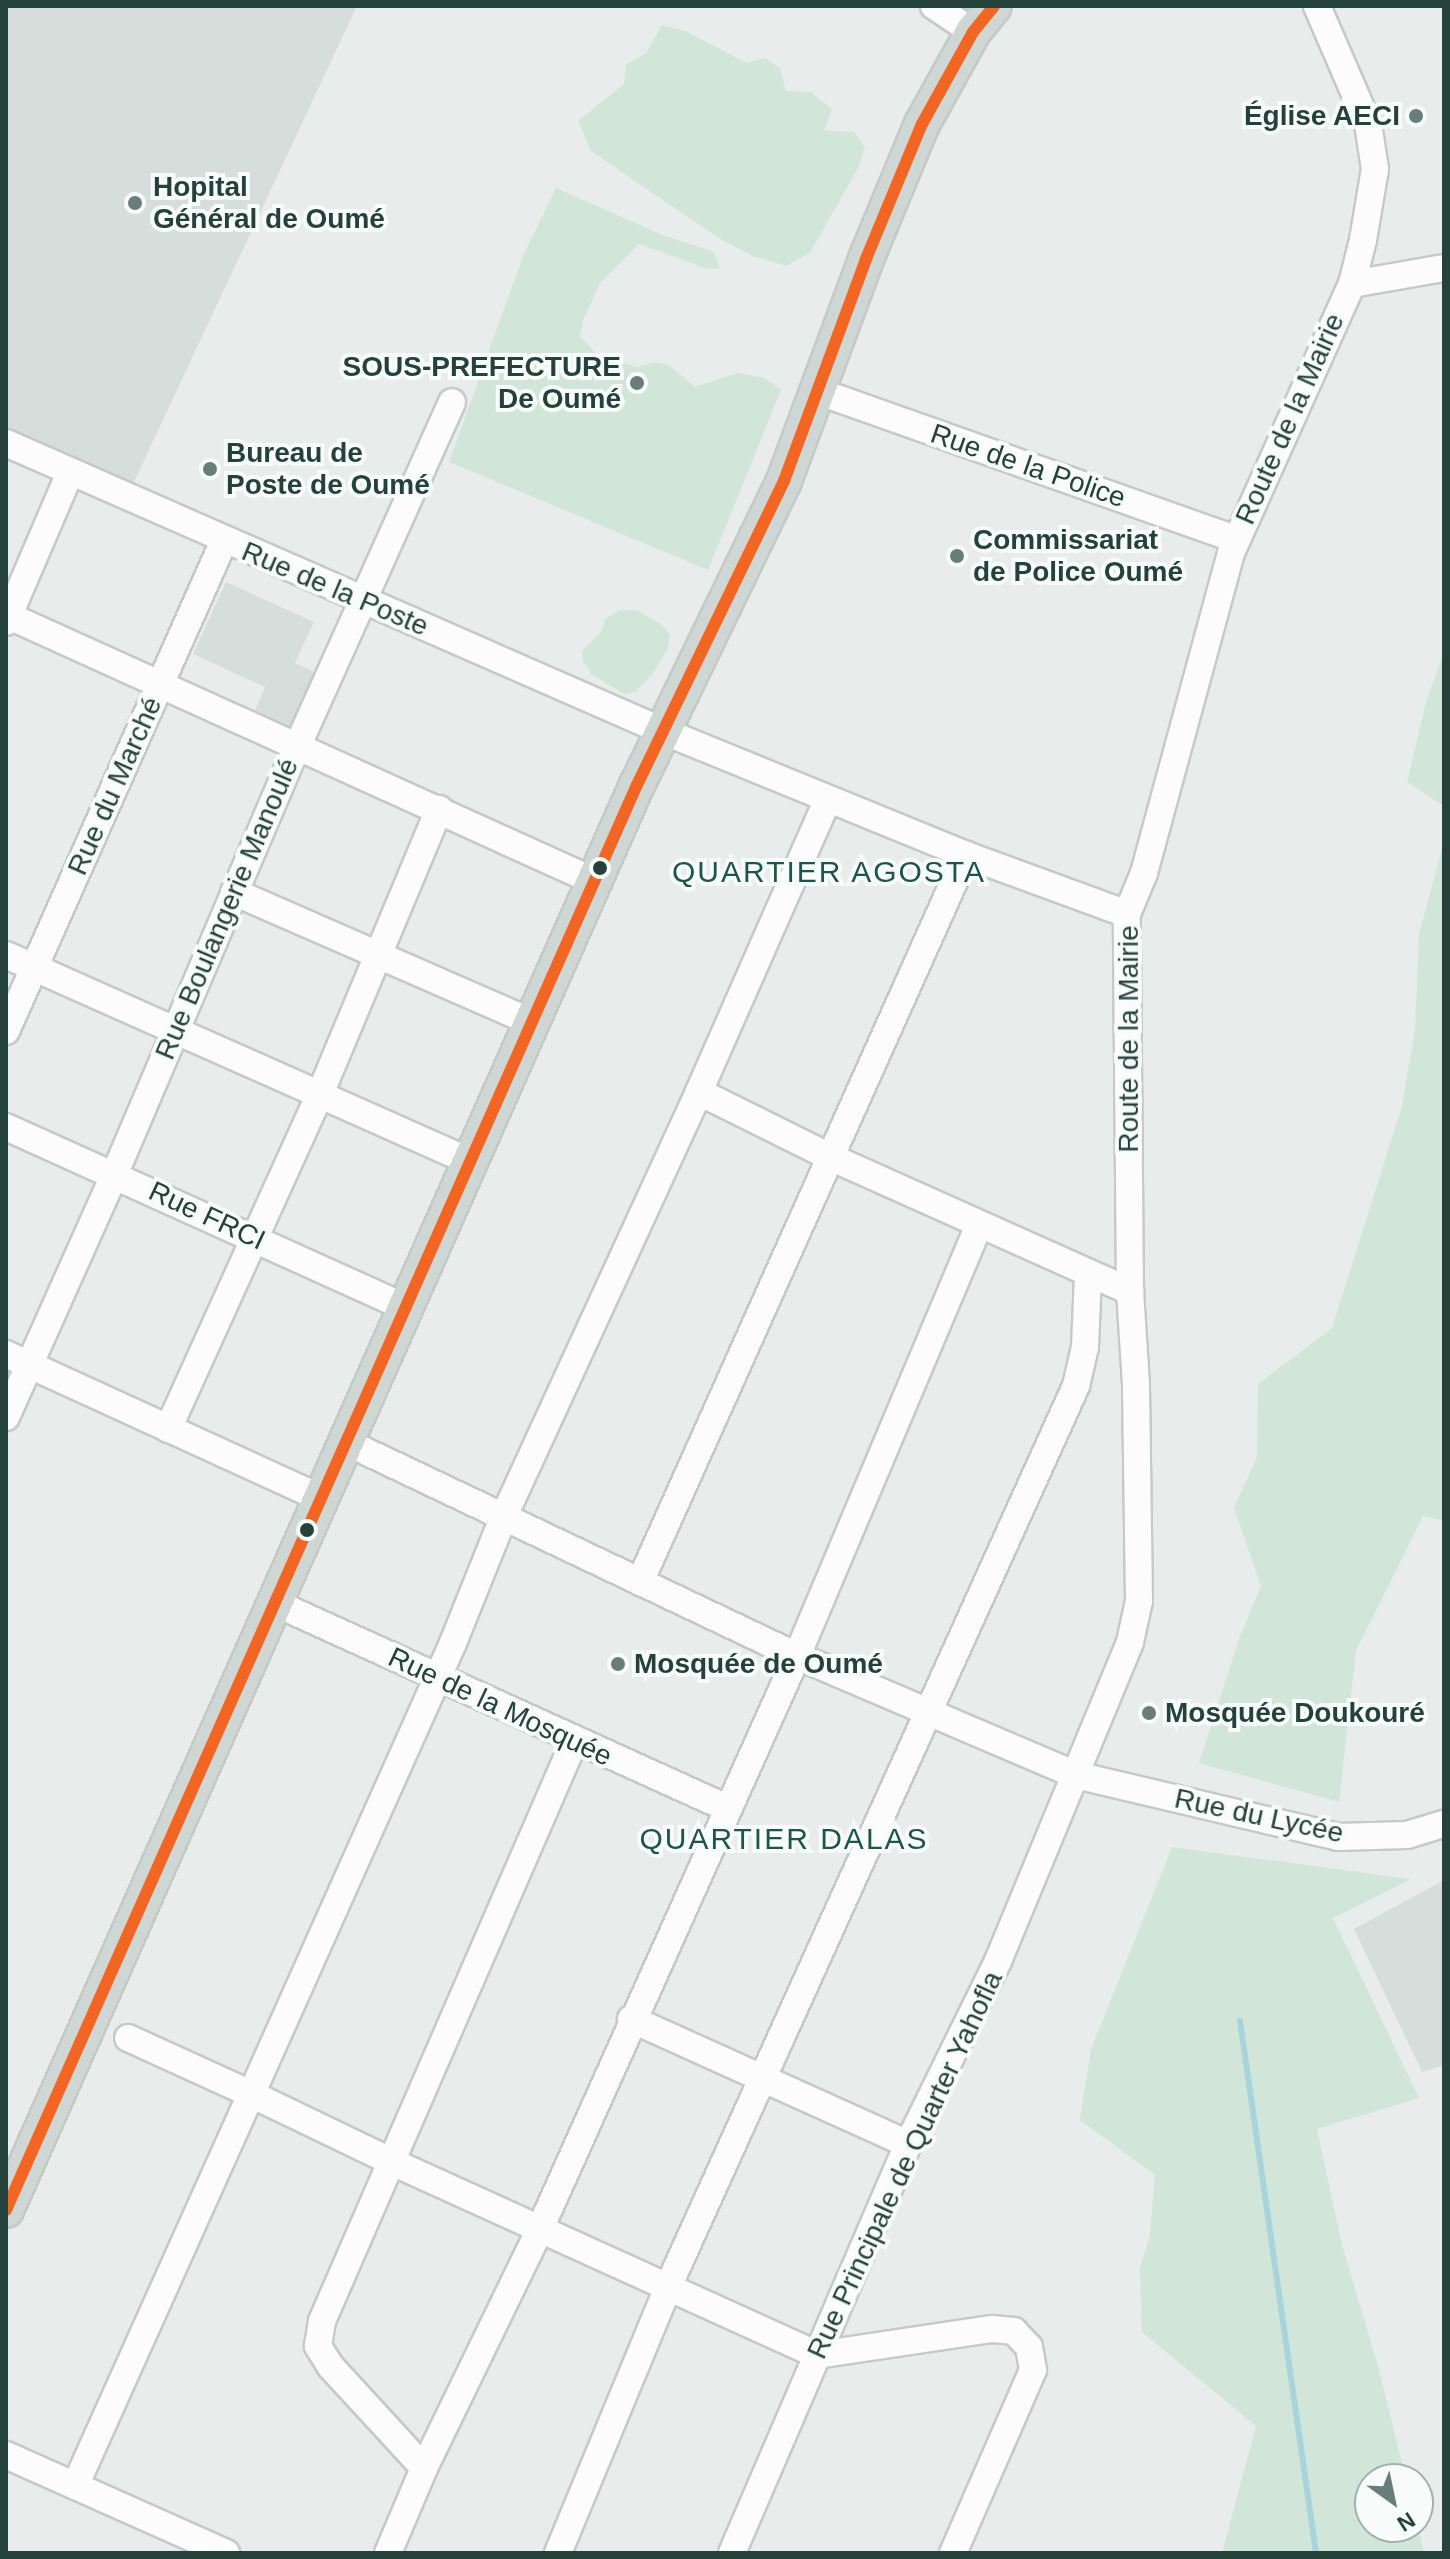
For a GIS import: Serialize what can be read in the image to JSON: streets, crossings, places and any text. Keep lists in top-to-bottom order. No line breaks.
{"streets":{"street":["Route de la Mairie","Rue de la Police","Rue de la Poste","Rue du Marché","Rue Boulangerie Manoulé","Rue FRCI","Rue de la Mosquée","Rue du Lycée","Rue Principale de Quarter Yahofla"]},"crossings":[["Route de la Mairie","Rue de la Police"],["Route de la Mairie","Rue de la Poste"],["Route de la Mairie","Rue du Lycée"],["Route de la Mairie","Rue Principale de Quarter Yahofla"],["Rue de la Poste","Rue du Marché"],["Rue de la Poste","Rue Boulangerie Manoulé"],["Rue Boulangerie Manoulé","Rue FRCI"],["Rue du Lycée","Rue Principale de Quarter Yahofla"]],"districts":["QUARTIER AGOSTA","QUARTIER DALAS"],"places":["Église AECI","Hopital Général de Oumé","SOUS-PREFECTURE De Oumé","Bureau de Poste de Oumé","Commissariat de Police Oumé","Mosquée de Oumé","Mosquée Doukouré"],"north":"bottom right"}
